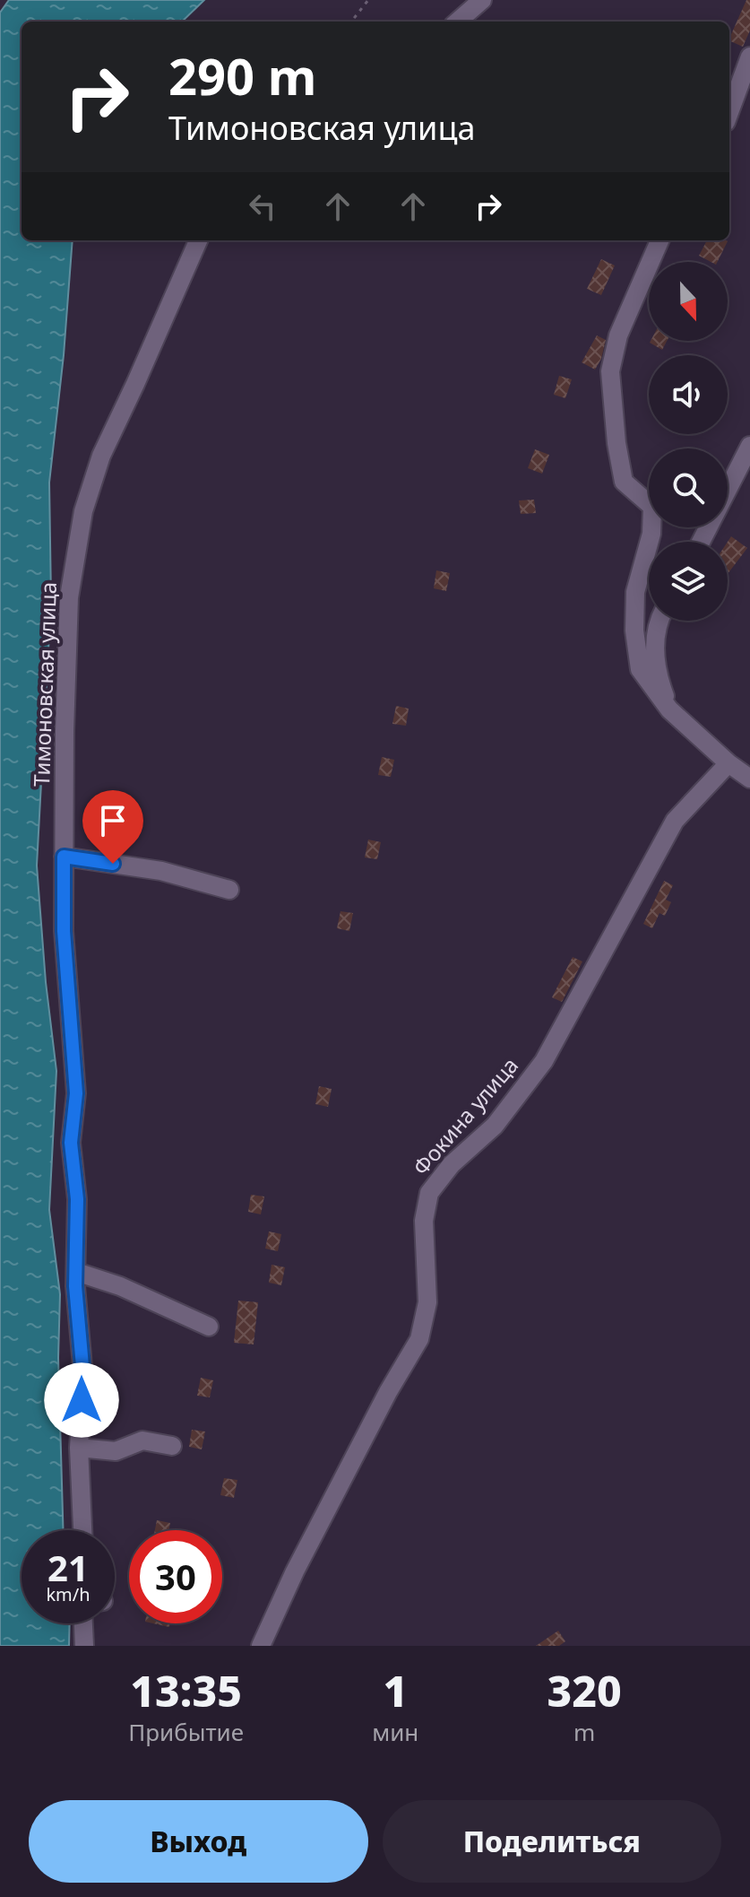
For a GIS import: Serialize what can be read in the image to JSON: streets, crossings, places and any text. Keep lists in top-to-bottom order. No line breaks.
{"streets":{"street":["Тимоновская улица","Фокина улица"]},"north":"bottom","page":{"turn":["290 m","Тимоновская улица"],"speed":"21 km/h","limit":"30","eta":["13:35","Прибытие","1","мин","320","m"],"buttons":["Выход","Поделиться"]}}
